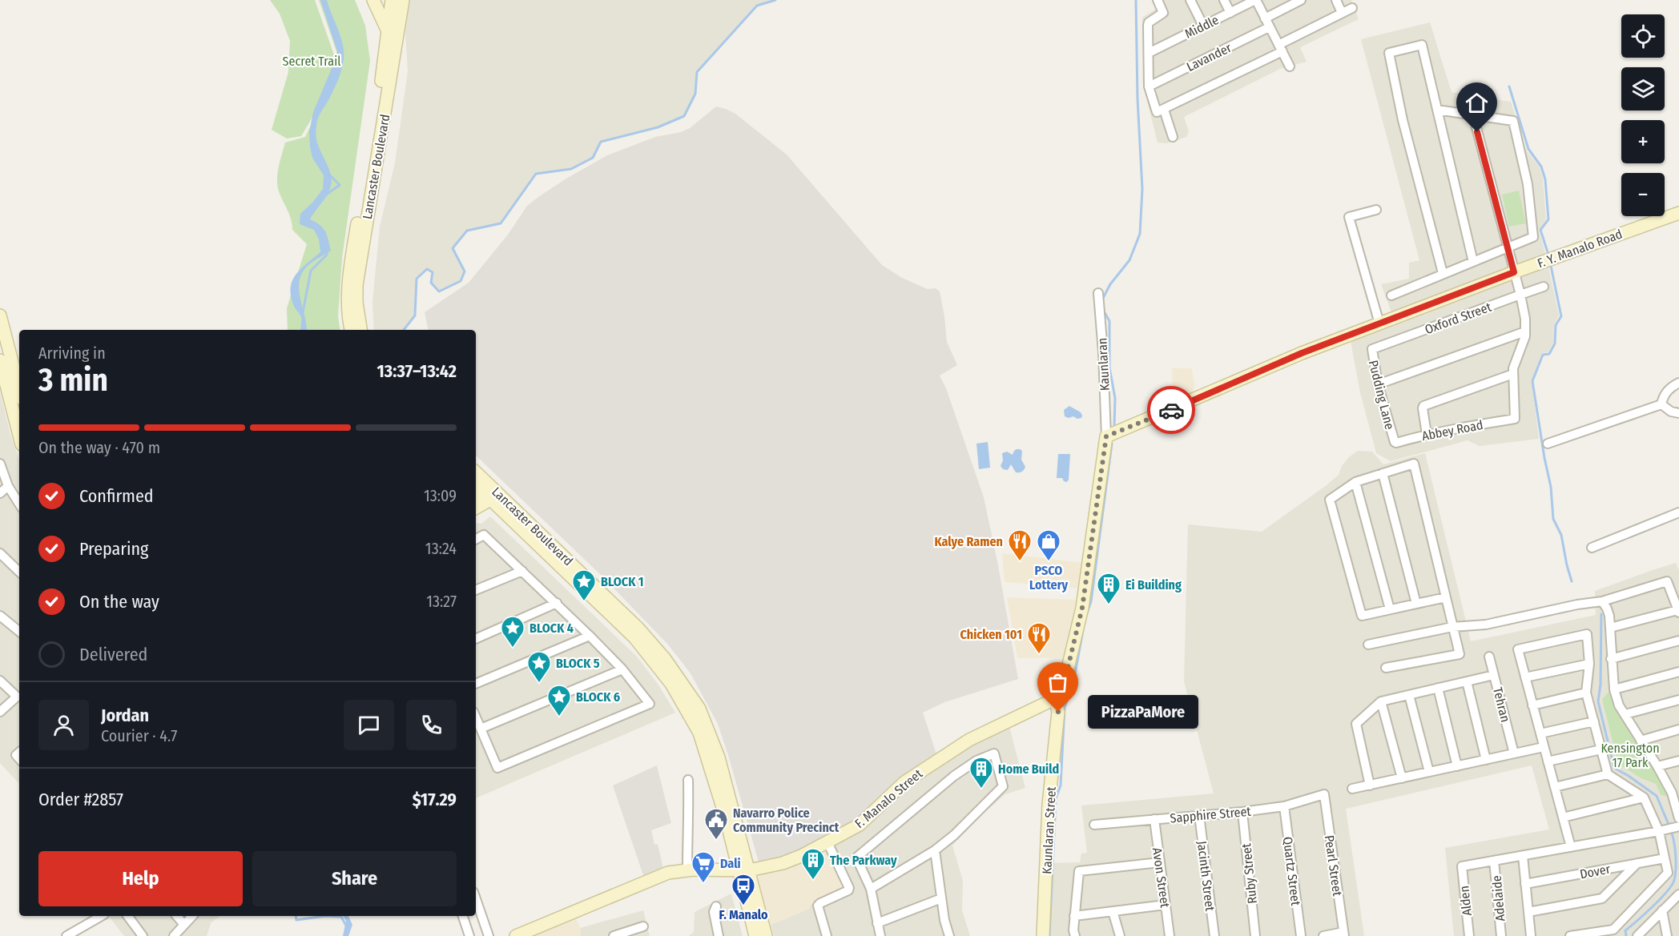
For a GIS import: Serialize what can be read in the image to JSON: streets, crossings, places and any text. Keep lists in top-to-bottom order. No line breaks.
{"streets":{"street":["Middle","Lavander","Lancaster Boulevard","F. Y. Manalo Road","Oxford Street","Kaunlaran","Pudding Lane","Abbey Road","Tehran","F. Manalo Street","Sapphire Street","Kaunlaran Street","Pearl Street","Quartz Street","Dover","Ruby Street","Jacinth Street","Avon Street","Adelaide","Alden"]},"crossings":[["Lancaster Boulevard","F. Manalo Street"],["F. Y. Manalo Road","Kaunlaran"],["F. Y. Manalo Road","F. Manalo Street"],["Oxford Street","Pudding Lane"],["Kaunlaran","F. Manalo Street"],["Pudding Lane","Abbey Road"],["F. Manalo Street","Kaunlaran Street"],["Sapphire Street","Pearl Street"],["Sapphire Street","Quartz Street"],["Sapphire Street","Ruby Street"],["Sapphire Street","Jacinth Street"],["Sapphire Street","Avon Street"],["Adelaide","Alden"]],"parks":["Secret Trail","Kensington 17 Park"],"places":{"restaurant":["Kalye Ramen","Chicken 101"],"shop":["PSCO Lottery"],"place":["BLOCK 1","BLOCK 4","BLOCK 5","BLOCK 6"],"building":["Ei Building","Home Build","The Parkway"],"other":["PizzaPaMore"],"public building":["Navarro Police Community Precinct"],"supermarket":["Dali"],"bus stop":["F. Manalo"]},"page":{"map_buttons":["+","−"],"heading":["3 min","Arriving in","13:37–13:42"],"panel":["Jordan","Courier · 4.7","Order #2857","$17.29"],"bar":"On the way · 470 m","list":[["Confirmed","13:09"],["Preparing","13:24"],["On the way","13:27"],"Delivered"],"bubble":"PizzaPaMore","buttons":["Help","Share"]}}
